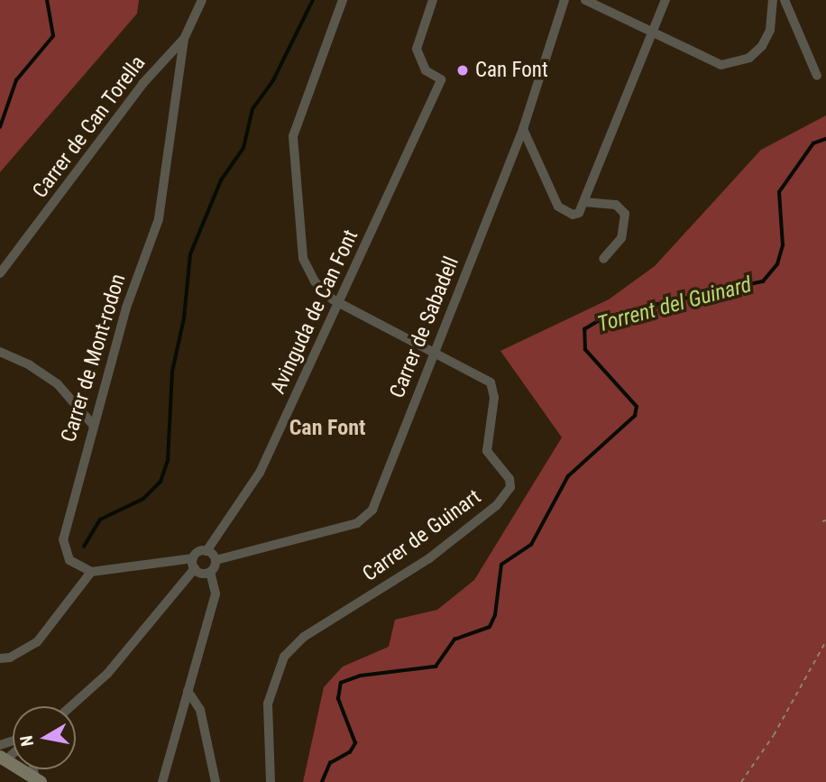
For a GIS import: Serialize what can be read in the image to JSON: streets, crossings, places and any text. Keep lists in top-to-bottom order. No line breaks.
{"streets":{"street":["Carrer de Can Torella","Avinguda de Can Font","Carrer de Sabadell","Carrer de Mont-rodon","Carrer de Guinart"]},"crossings":[["Carrer de Can Torella","Carrer de Mont-rodon"],["Avinguda de Can Font","Carrer de Guinart"],["Carrer de Sabadell","Carrer de Guinart"]],"districts":["Can Font"],"water":["Torrent del Guinard"],"places":["Can Font"],"north":"left"}
